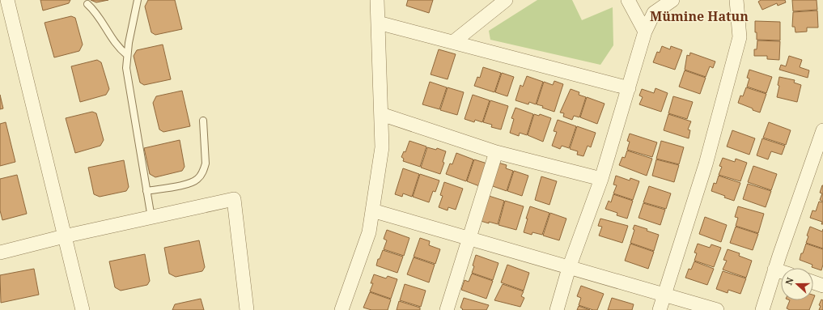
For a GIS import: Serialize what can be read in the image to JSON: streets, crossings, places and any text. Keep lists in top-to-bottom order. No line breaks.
{"districts":["Mümine Hatun"],"north":"left"}
